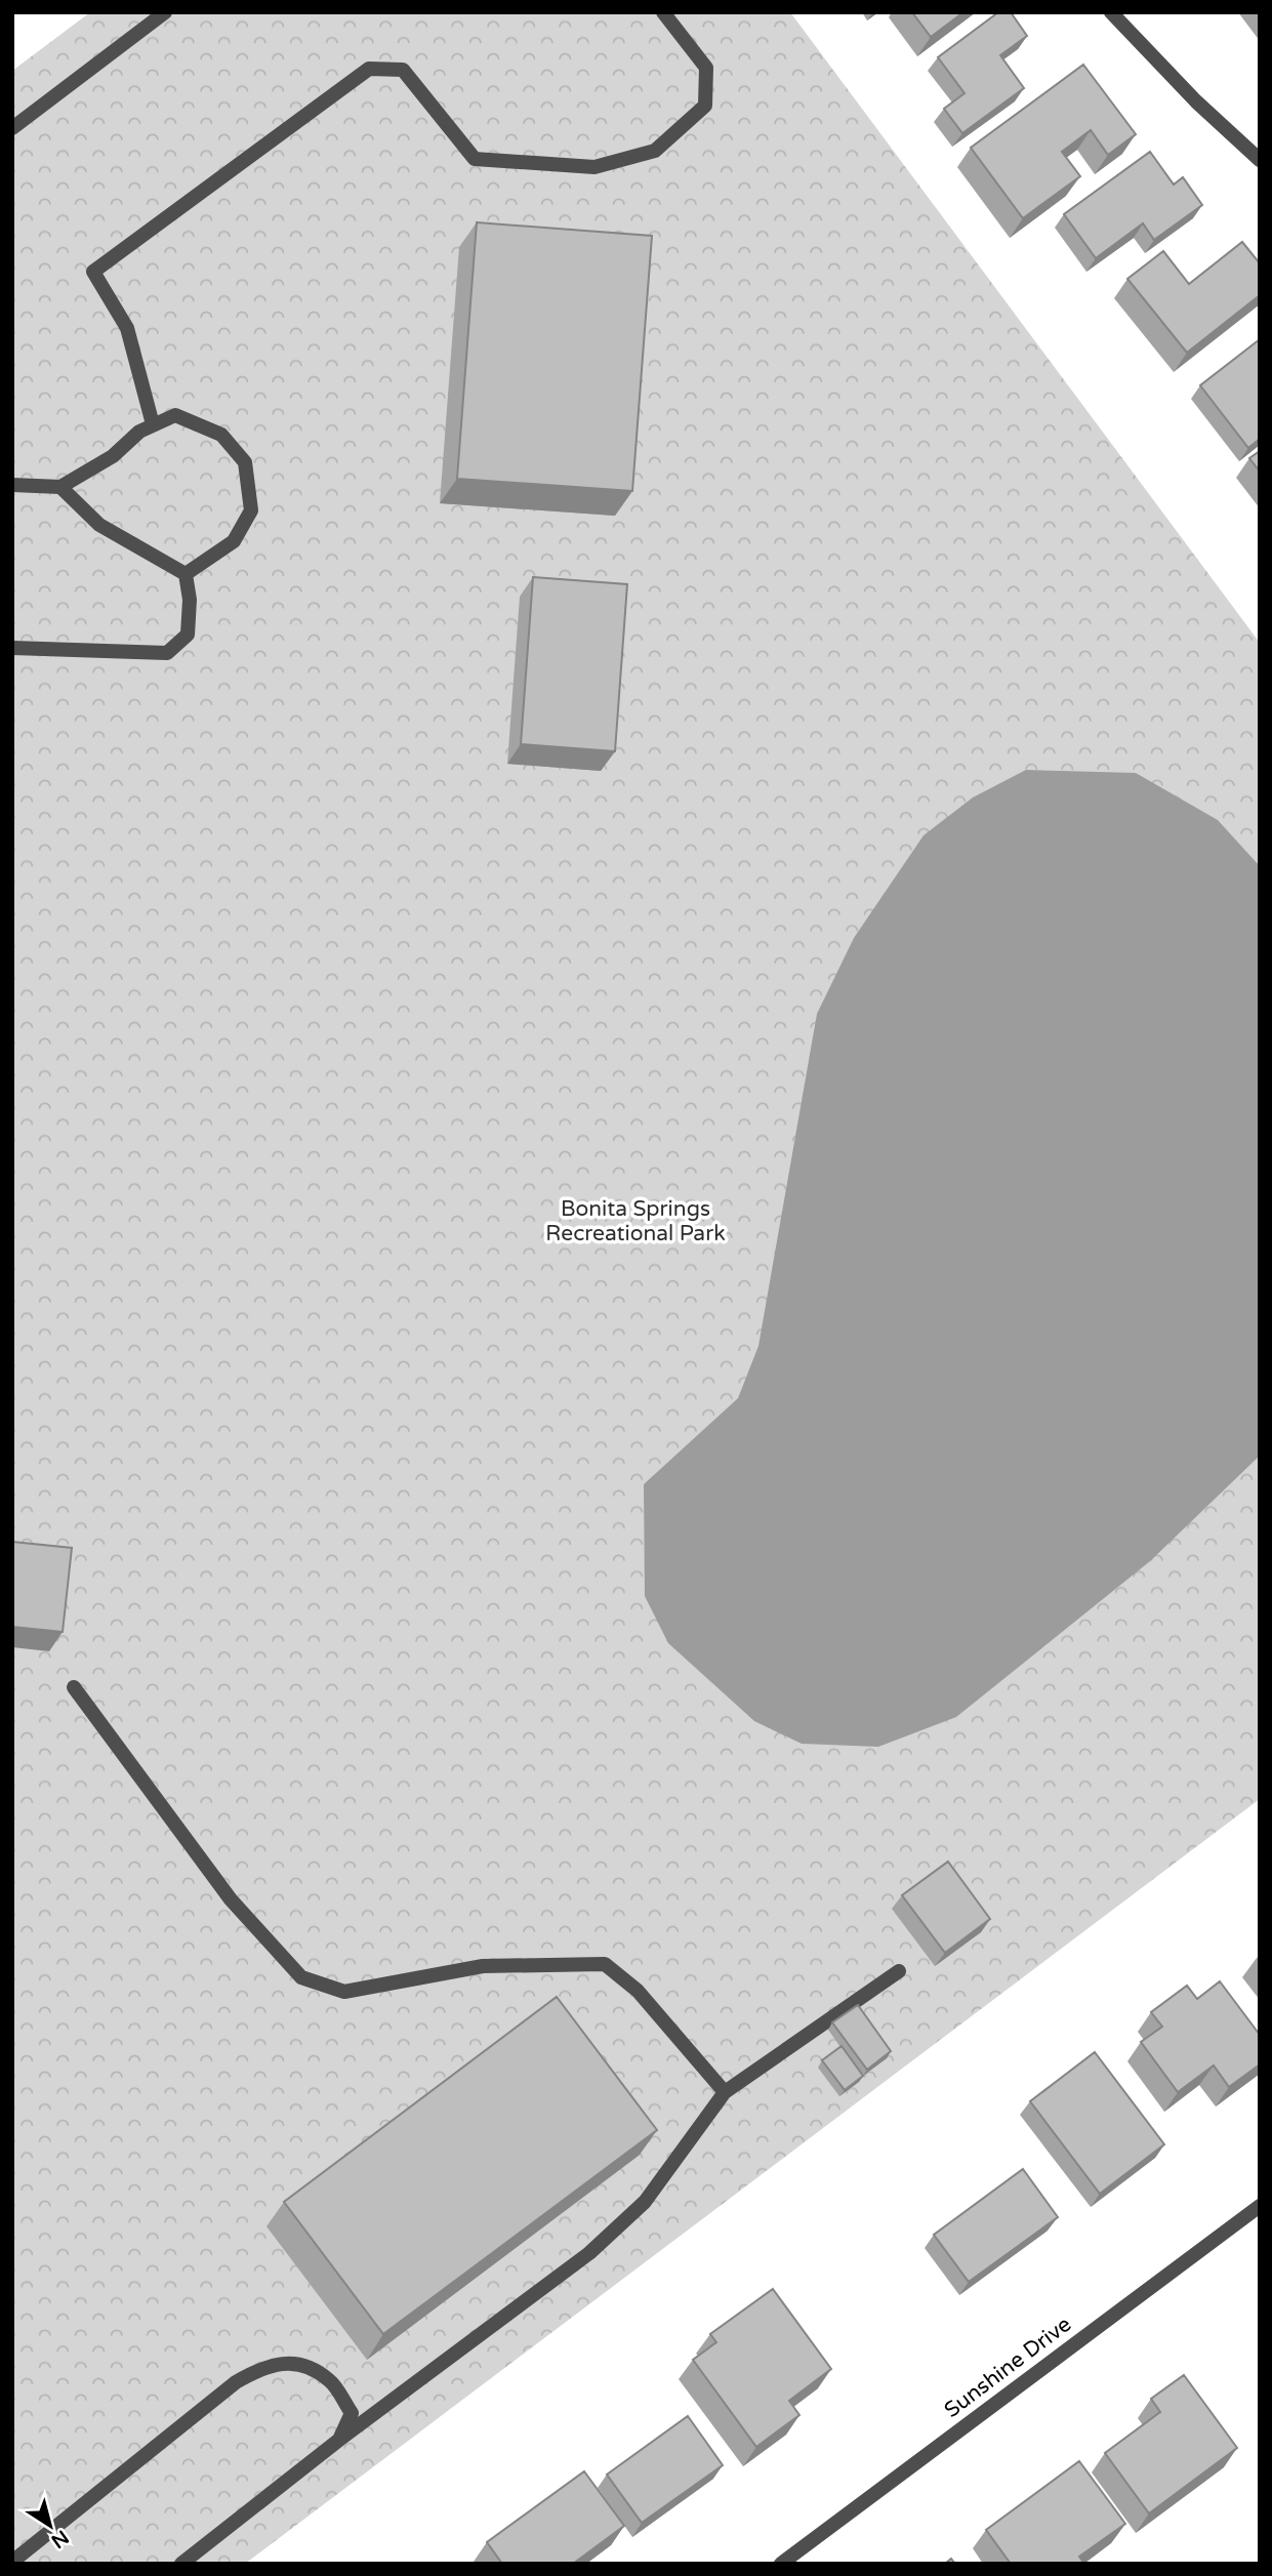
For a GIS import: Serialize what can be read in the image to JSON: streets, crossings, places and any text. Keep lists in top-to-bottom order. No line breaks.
{"streets":{"street":["Sunshine Drive"]},"parks":["Bonita Springs Recreational Park"],"north":"bottom right"}
